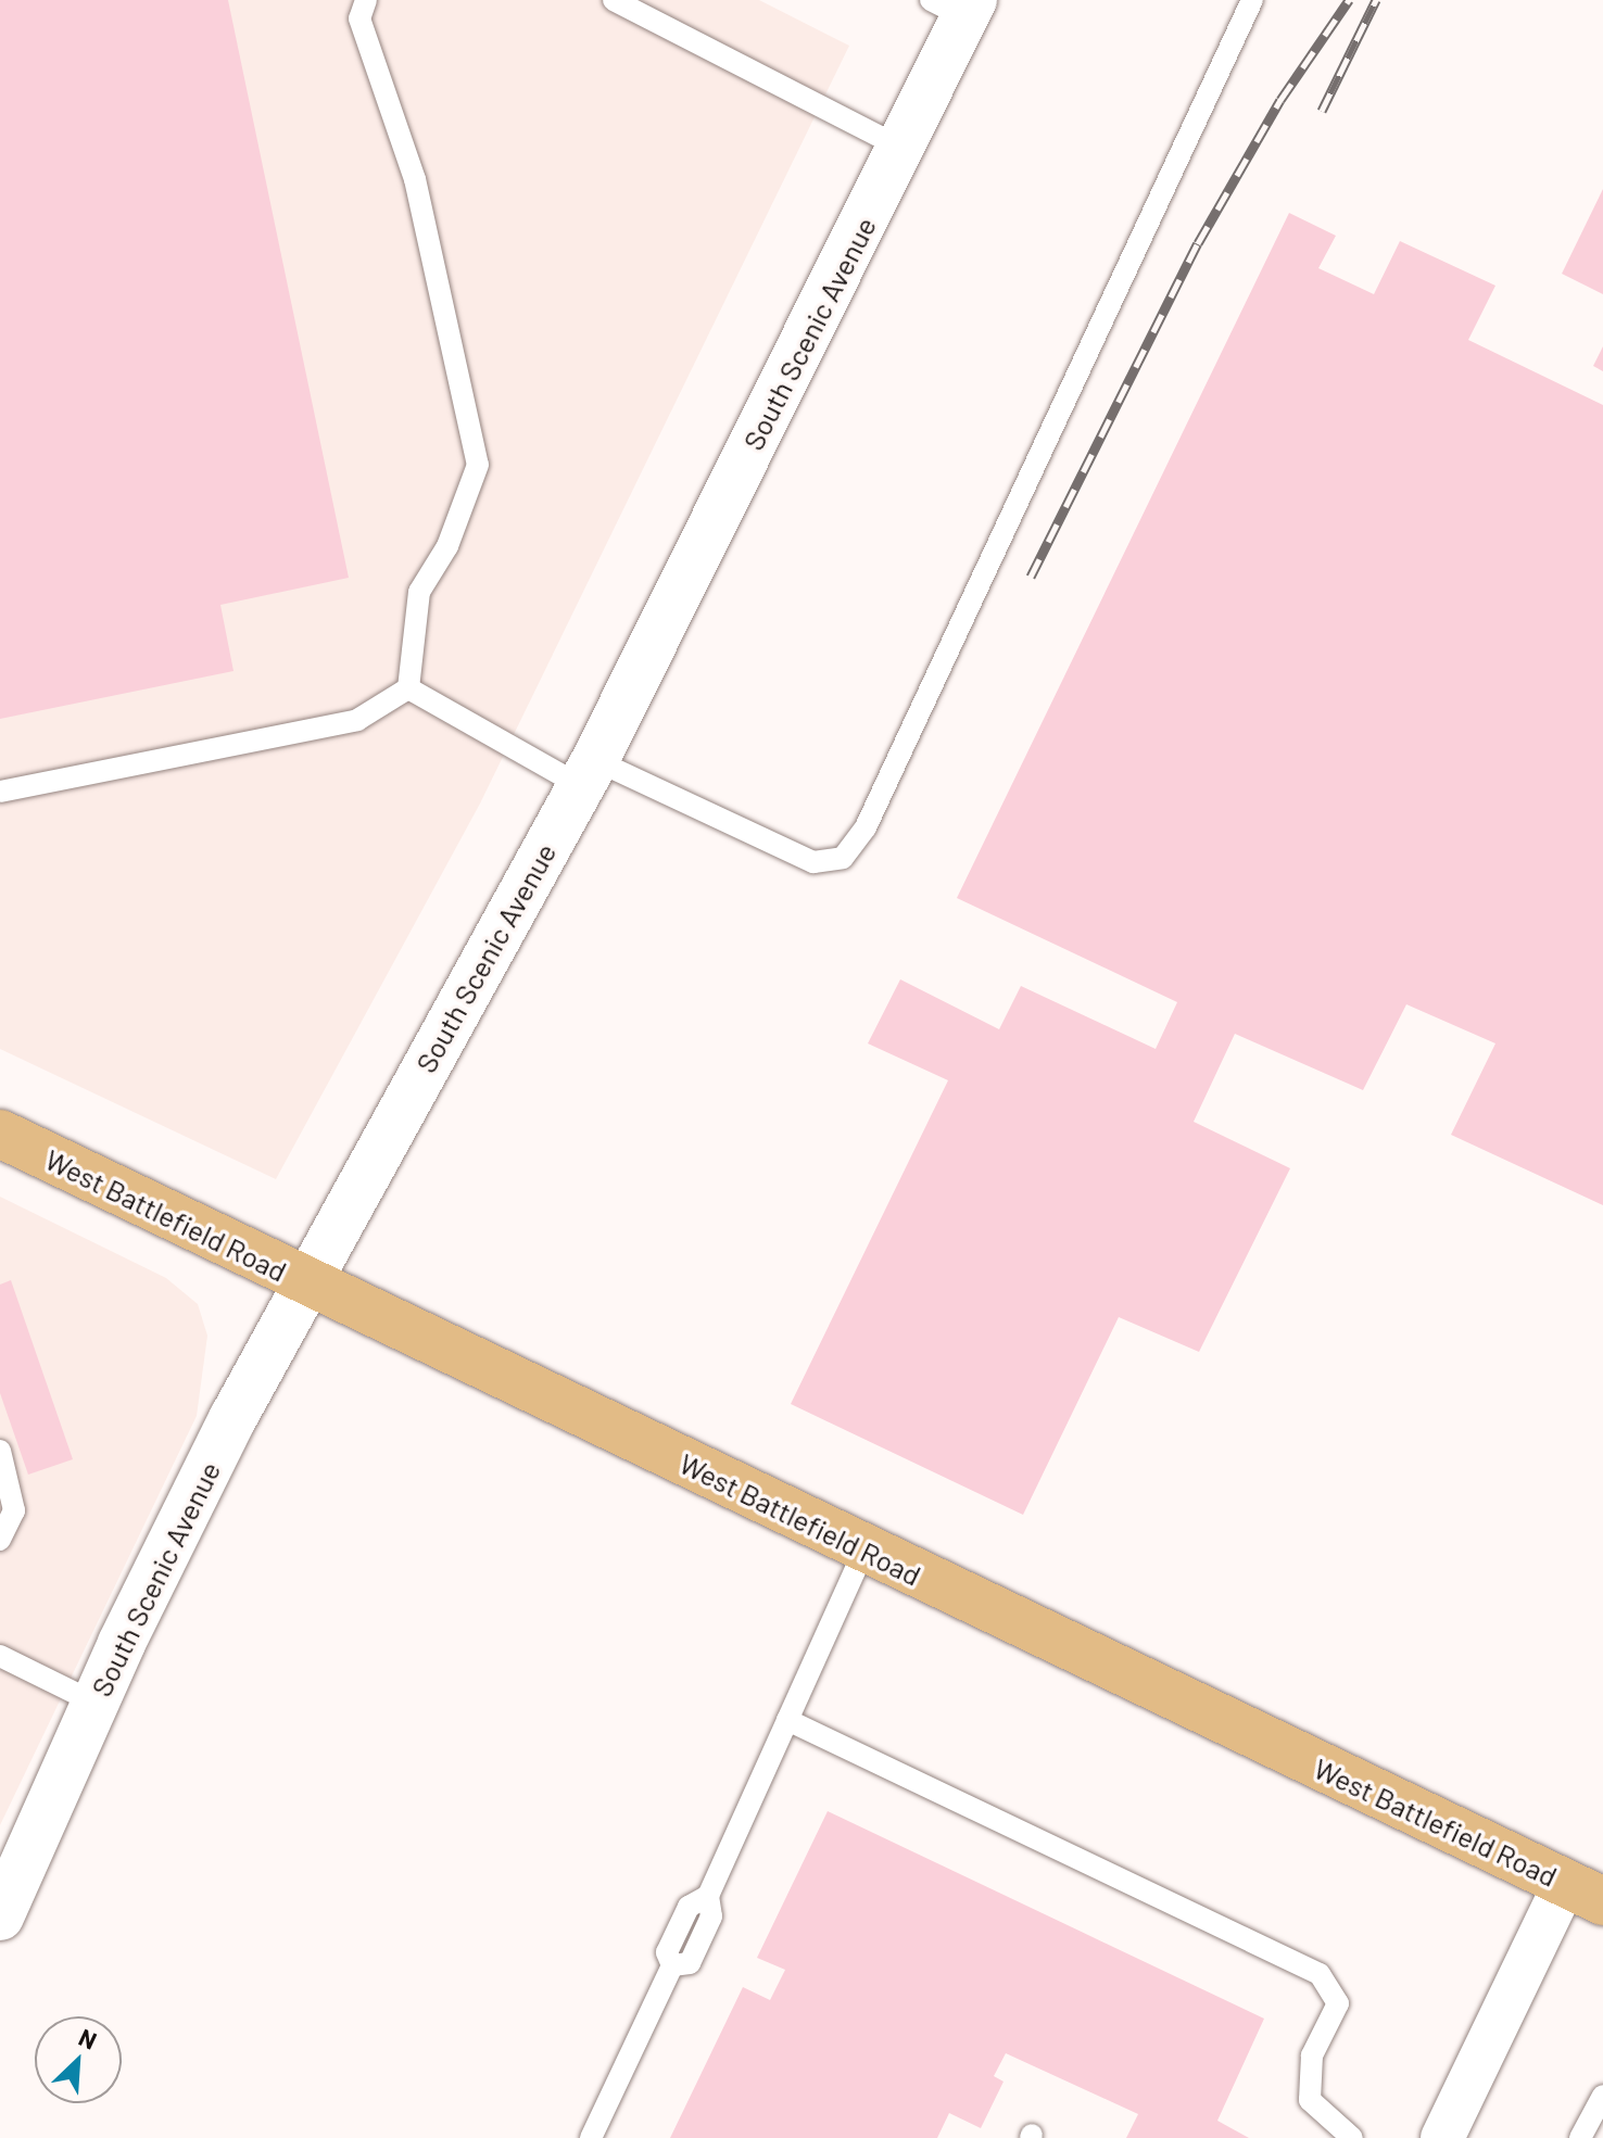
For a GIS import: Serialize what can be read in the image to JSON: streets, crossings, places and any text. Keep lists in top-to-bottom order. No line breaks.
{"streets":{"main road":["South Scenic Avenue","West Battlefield Road"]},"crossings":[["South Scenic Avenue","West Battlefield Road"]],"north":"top right"}
